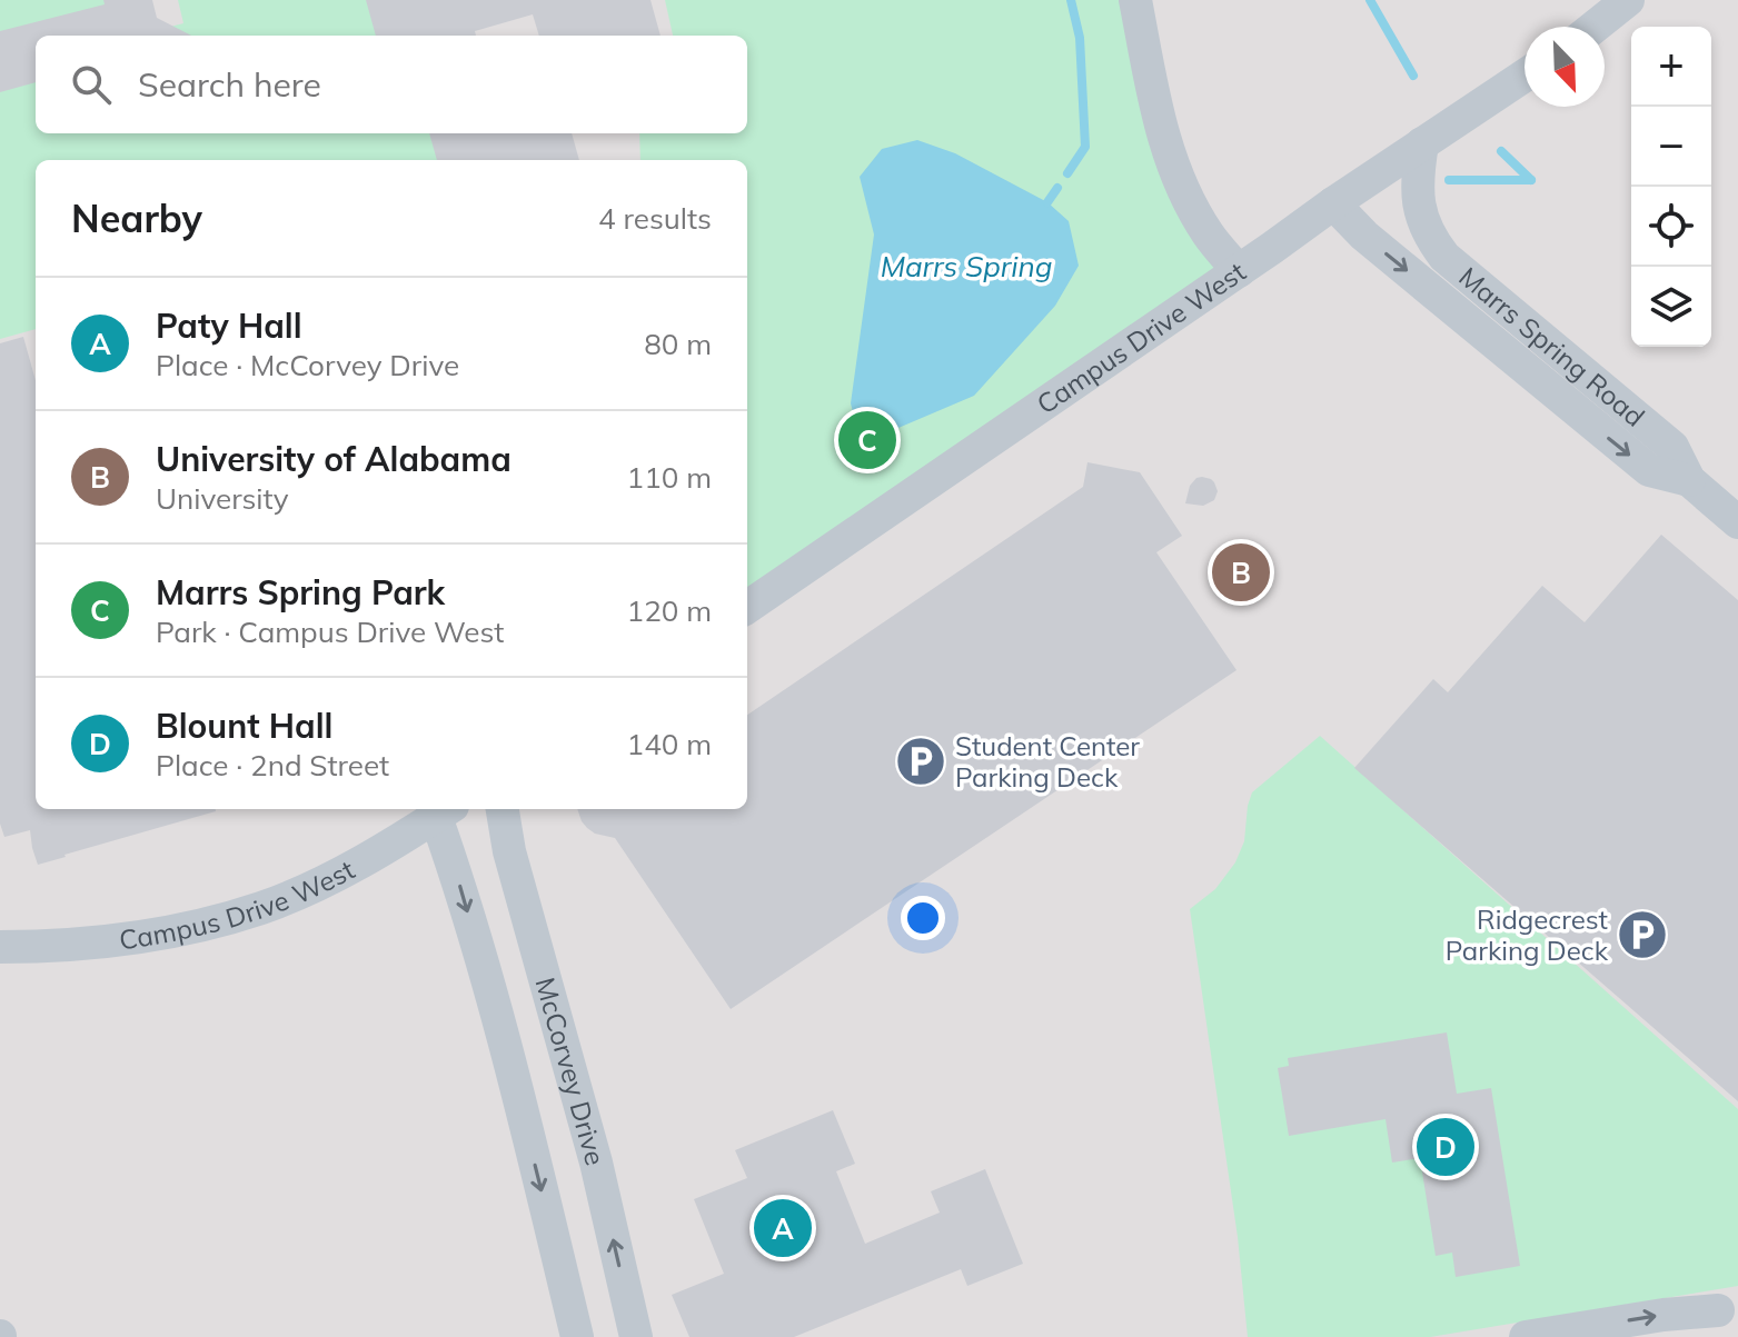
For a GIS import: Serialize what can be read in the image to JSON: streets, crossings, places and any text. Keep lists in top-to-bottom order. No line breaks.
{"streets":{"street":["Campus Drive West","Marrs Spring Road","McCorvey Drive"]},"crossings":[["Campus Drive West","Marrs Spring Road"],["Campus Drive West","McCorvey Drive"]],"water":["Marrs Spring"],"places":{"parking":["Student Center Parking Deck","Ridgecrest Parking Deck"]},"north":"bottom right","page":{"map_buttons":["+","−"],"search":"Search here","heading":["Nearby","4 results"],"list":[{"mark":"A","name":"Paty Hall","note":"Place · McCorvey Drive","value":"80 m"},{"mark":"B","name":"University of Alabama","note":"University","value":"110 m"},{"mark":"C","name":"Marrs Spring Park","note":"Park · Campus Drive West","value":"120 m"},{"mark":"D","name":"Blount Hall","note":"Place · 2nd Street","value":"140 m"}],"pins":["C","B","D","A"]}}
